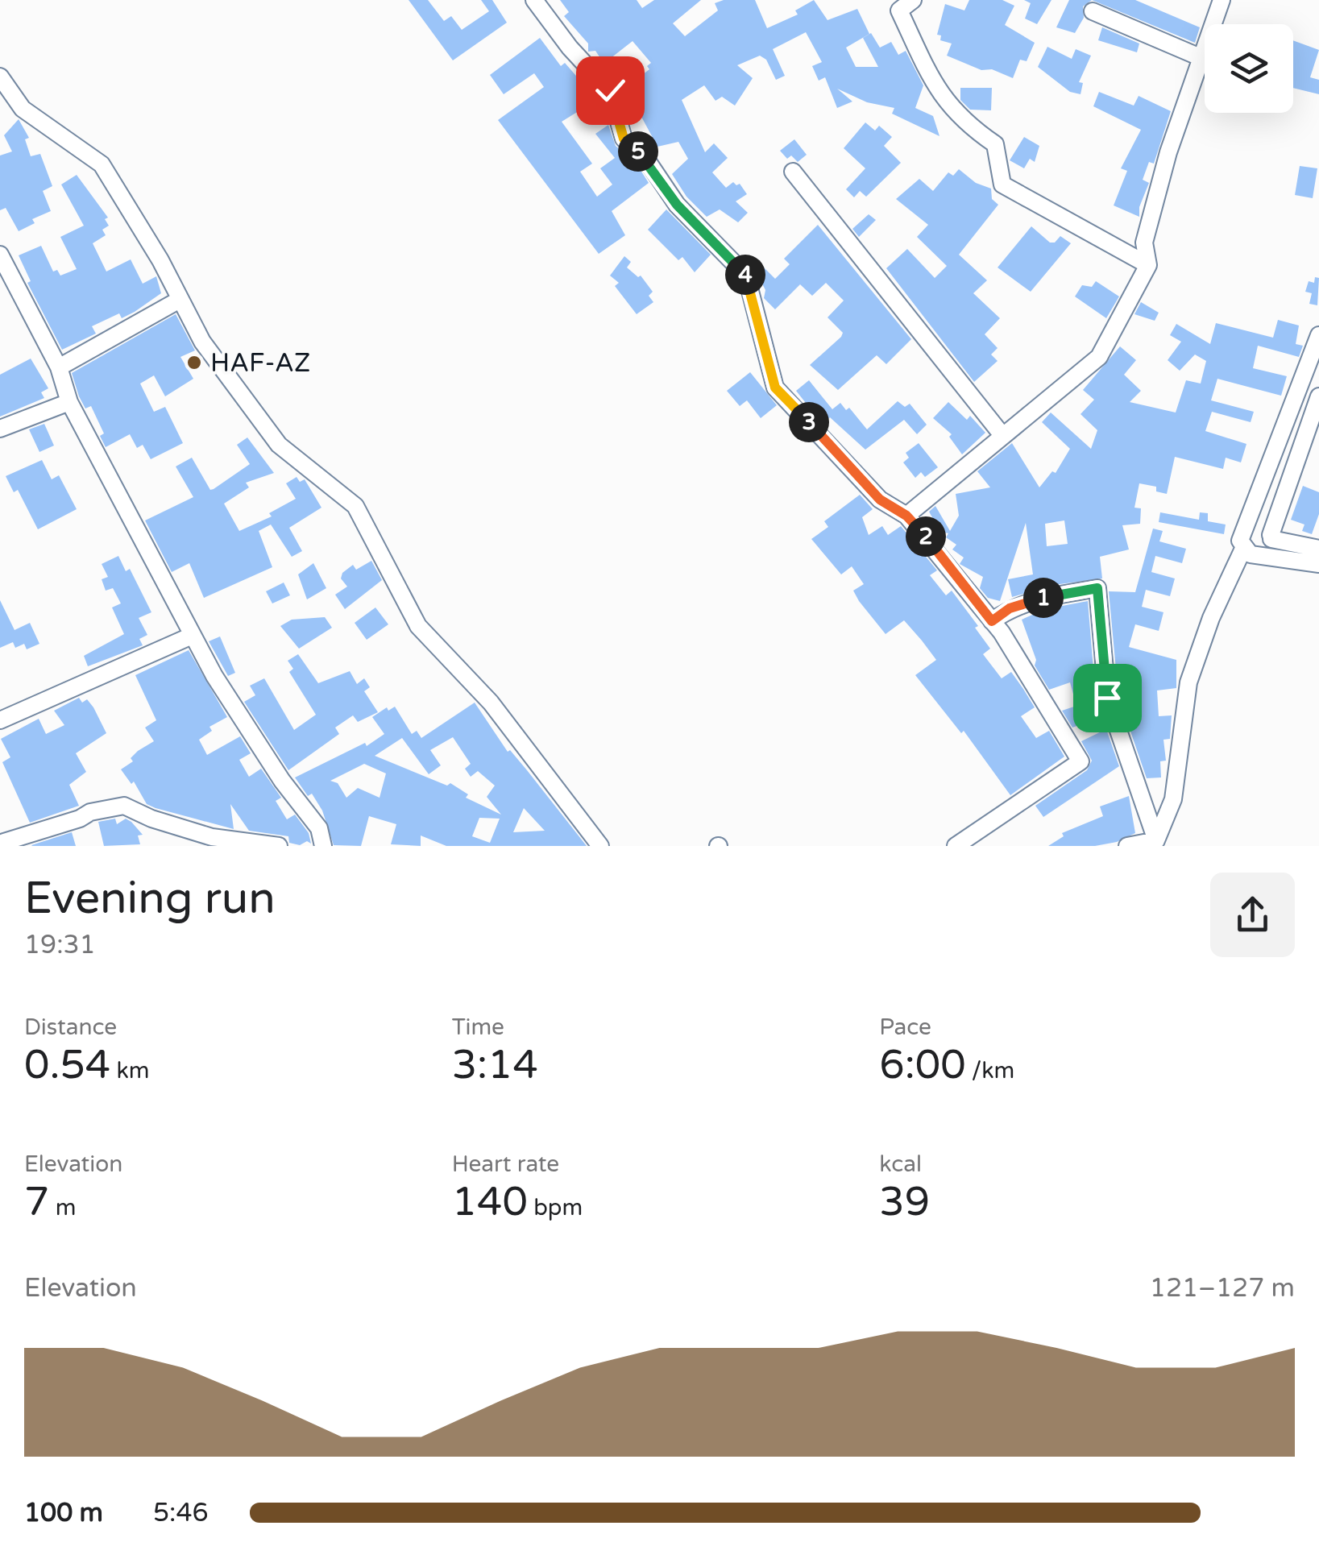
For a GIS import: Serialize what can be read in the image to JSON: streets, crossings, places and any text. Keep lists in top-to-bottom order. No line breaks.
{"places":["HAF-AZ"],"page":{"pins":["5","4","3","2","1"],"heading":["Evening run","19:31"],"stats":[["Distance","0.54 km"],["Time","3:14"],["Pace","6:00 /km"],["Elevation","7 m"],["Heart rate","140 bpm"],["kcal","39"]],"chart":["Elevation","121–127 m"],"list":[{"name":"100 m","note":"5:46"}]}}
